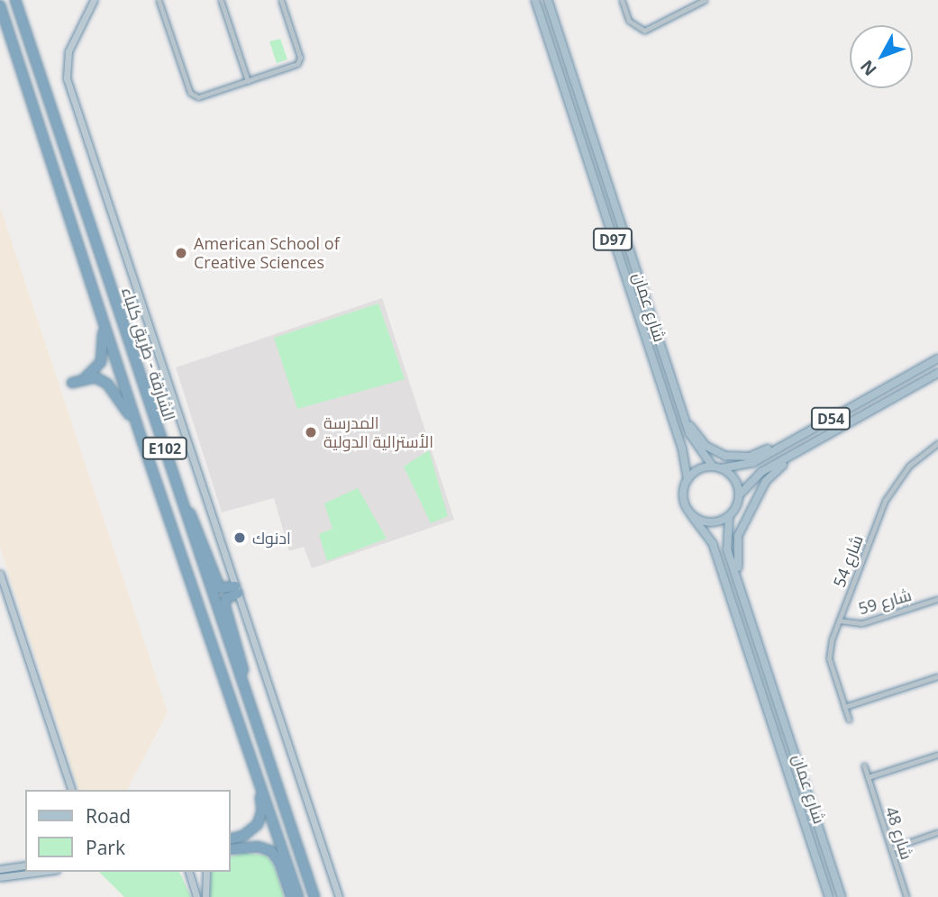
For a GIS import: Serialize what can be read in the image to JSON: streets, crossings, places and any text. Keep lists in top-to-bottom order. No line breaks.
{"streets":{"highway":["الشارقة - طريق كلباء","E102"],"main road":["D97","شارع عمان","D54"],"street":["شارع 54","شارع 59","شارع 48"]},"crossings":[["شارع عمان","D54"],["شارع 54","شارع 59"]],"places":["American School of Creative Sciences","المدرسة الأسترالية الدولية","ادنوك"],"legend":["Road","Park"],"north":"bottom left"}
